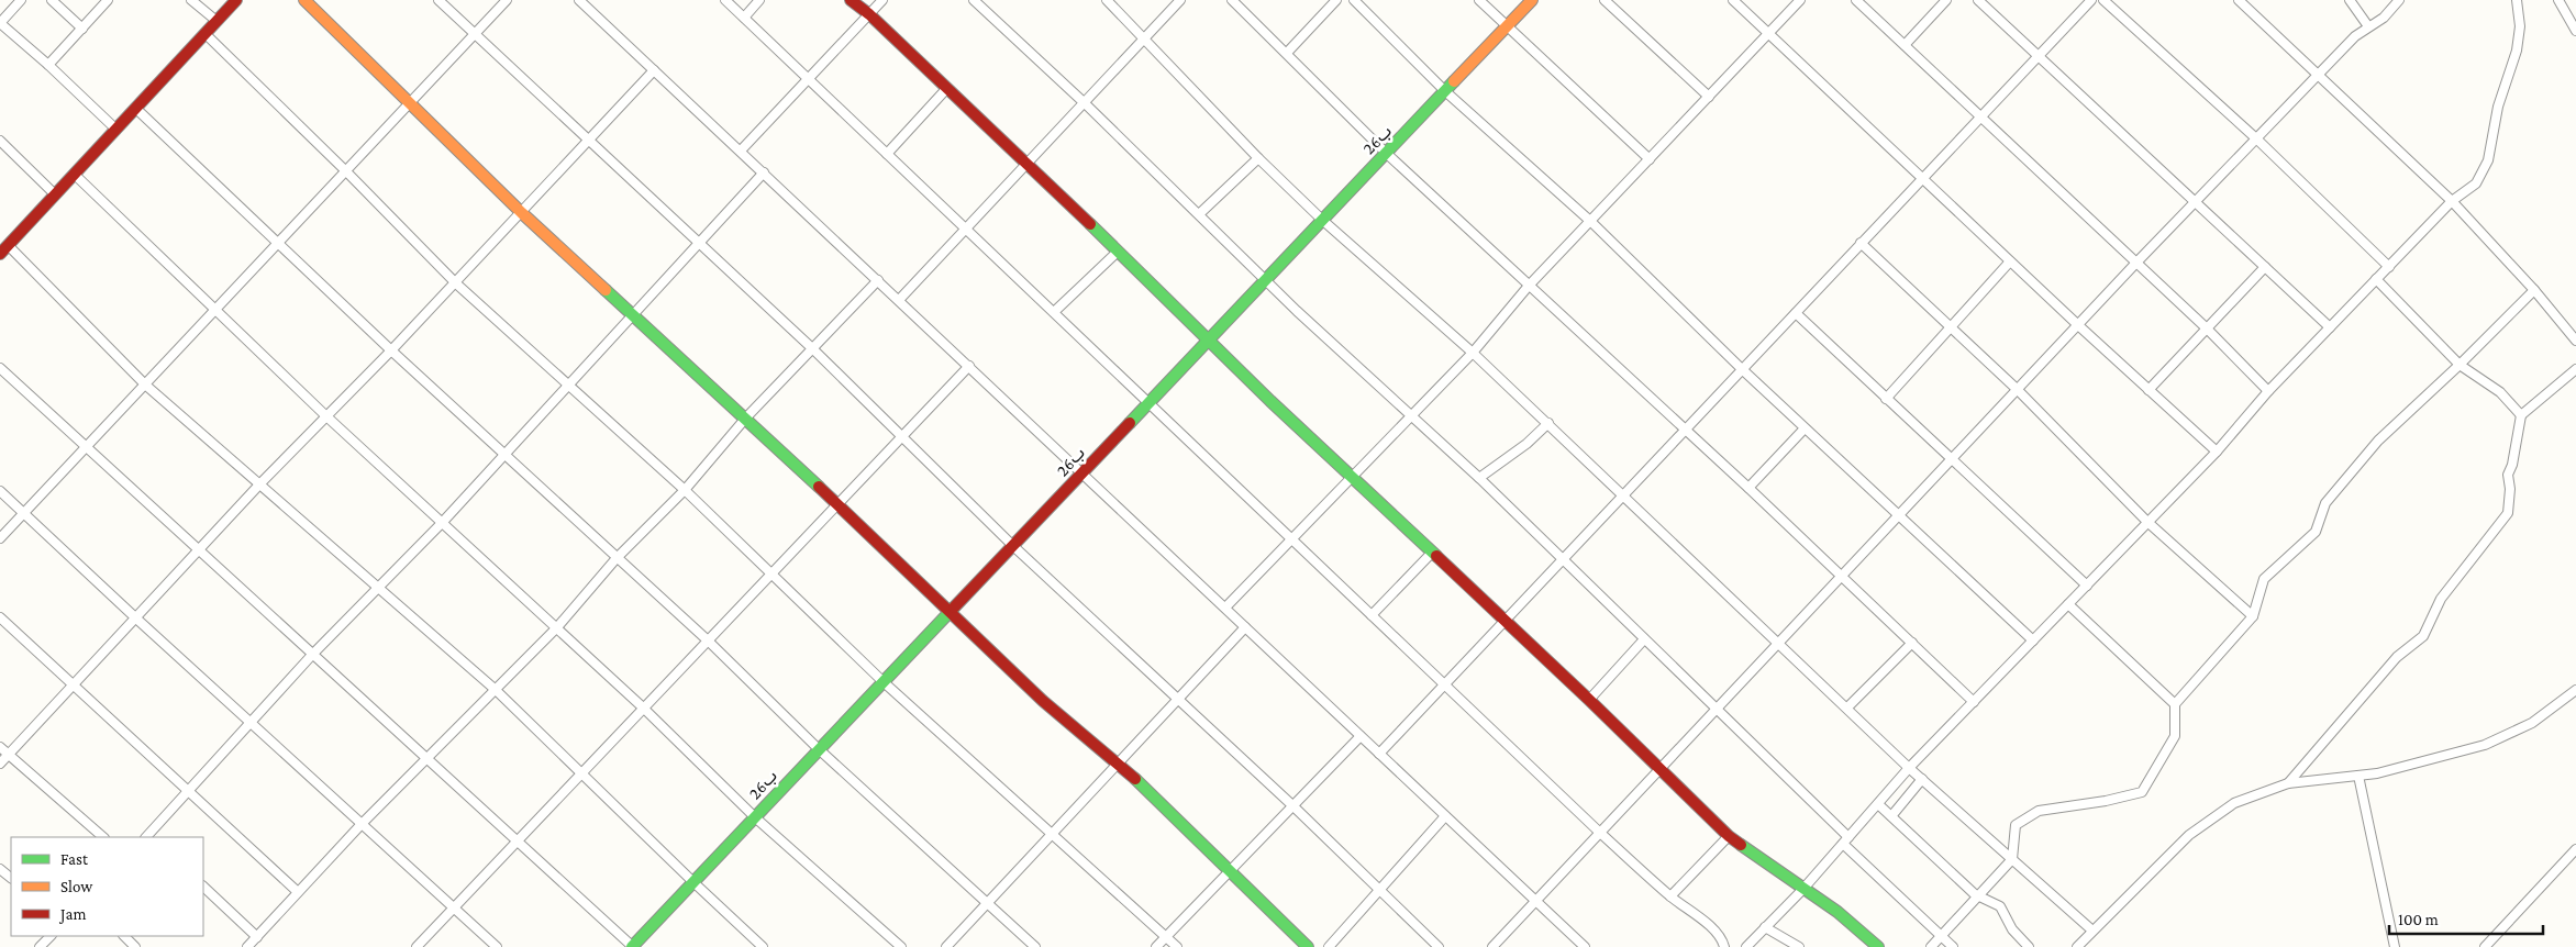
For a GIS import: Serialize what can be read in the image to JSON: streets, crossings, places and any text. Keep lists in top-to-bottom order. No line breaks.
{"streets":{"main road":["26ب"]},"legend":["Fast","Slow","Jam"],"scale_bar":"100 m"}
